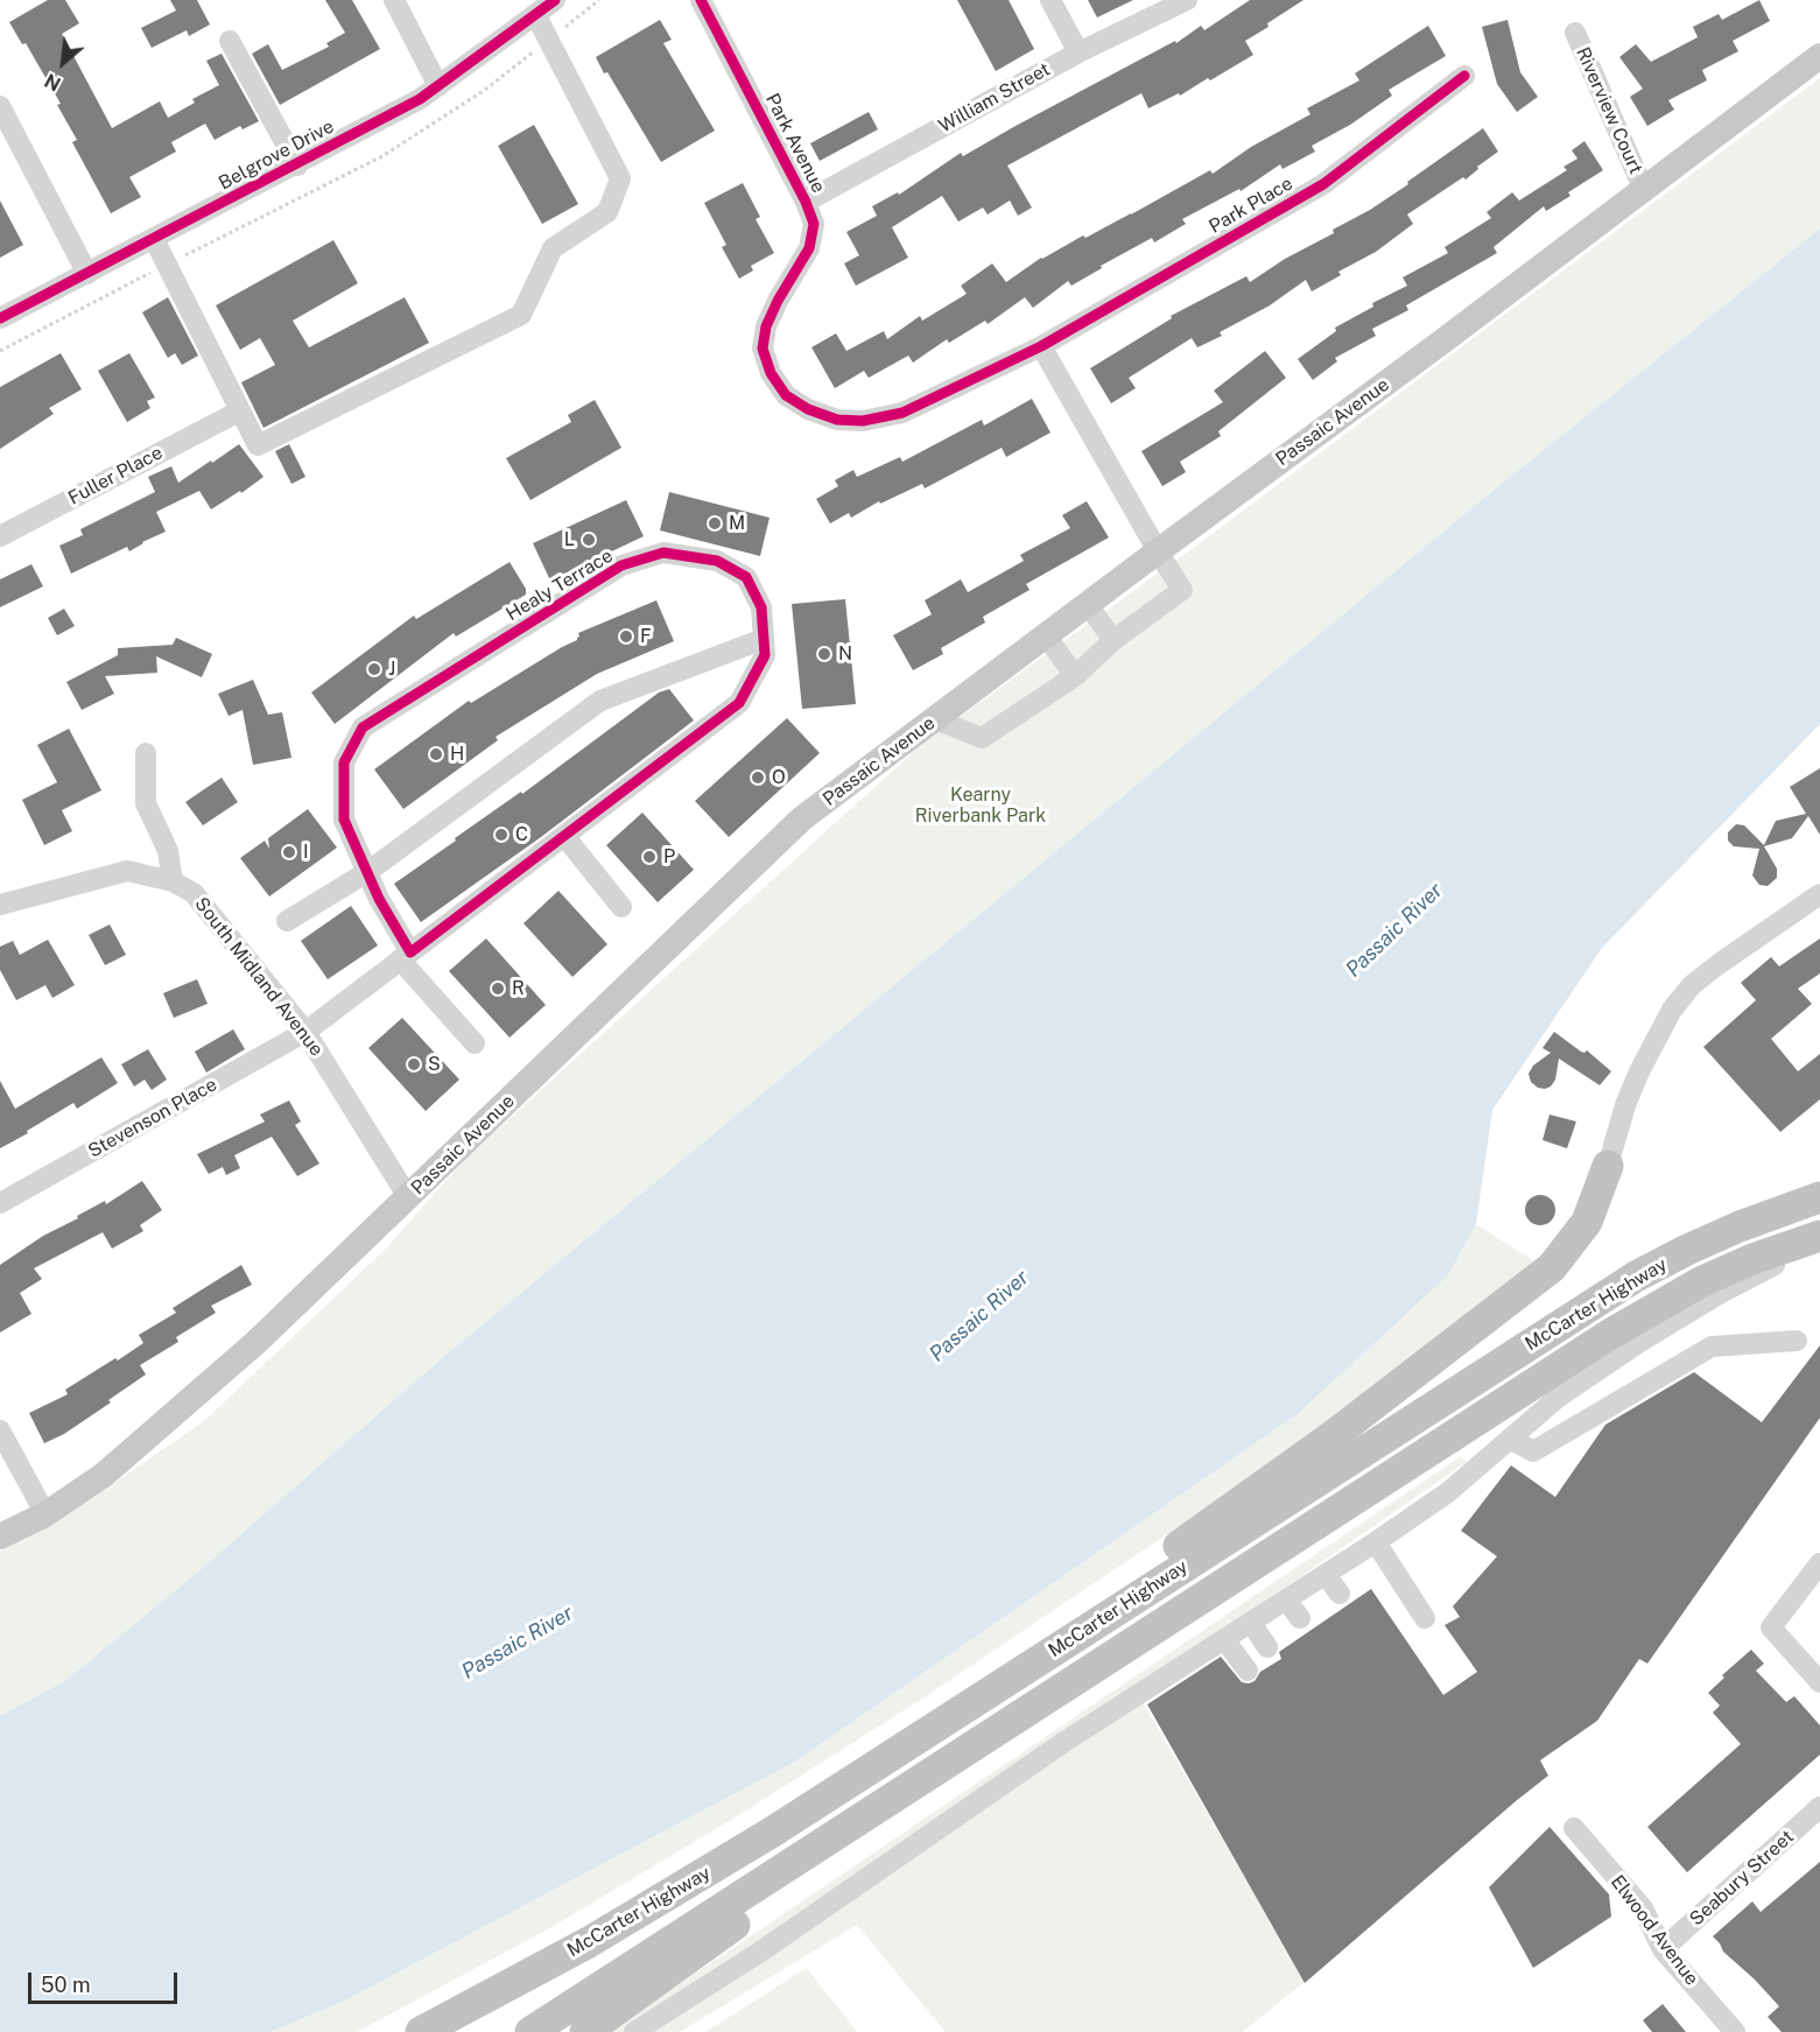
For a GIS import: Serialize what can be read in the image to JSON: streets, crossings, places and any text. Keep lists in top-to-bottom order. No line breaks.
{"streets":{"highway":["McCarter Highway"],"main road":["Passaic Avenue"],"street":["William Street","Riverview Court","Park Avenue","Belgrove Drive","Park Place","Fuller Place","Healy Terrace","South Midland Avenue","Stevenson Place","Seabury Street","Elwood Avenue"]},"crossings":[["William Street","Park Avenue"],["Riverview Court","Passaic Avenue"],["Park Avenue","Park Place"],["Passaic Avenue","South Midland Avenue"],["Healy Terrace","South Midland Avenue"],["Healy Terrace","Stevenson Place"],["South Midland Avenue","Stevenson Place"],["Seabury Street","Elwood Avenue"]],"water":["Passaic River"],"parks":["Kearny Riverbank Park"],"places":["M","L","F","N","J","H","O","C","I","P","R","S"],"scale_bar":"50 m","north":"bottom left"}
